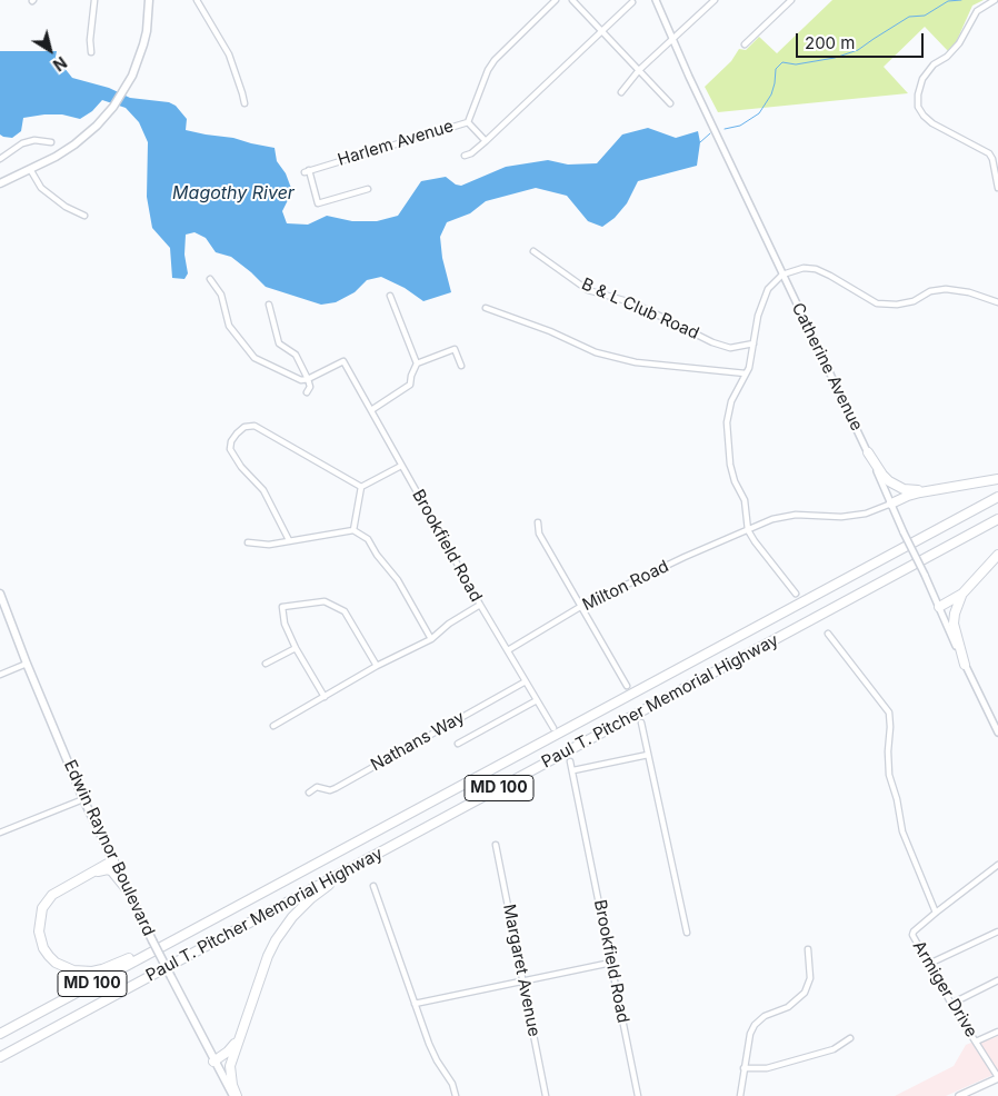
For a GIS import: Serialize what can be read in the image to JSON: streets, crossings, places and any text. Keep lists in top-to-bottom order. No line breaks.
{"streets":{"highway":["Paul T. Pitcher Memorial Highway","MD 100"],"main road":["Edwin Raynor Boulevard"],"street":["Harlem Avenue","B & L Club Road","Catherine Avenue","Brookfield Road","Milton Road","Nathans Way","Margaret Avenue","Armiger Drive"]},"crossings":[["Catherine Avenue","Milton Road"],["Brookfield Road","Milton Road"],["Brookfield Road","Nathans Way"]],"water":["Magothy River"],"scale_bar":"200 m","north":"bottom right"}
